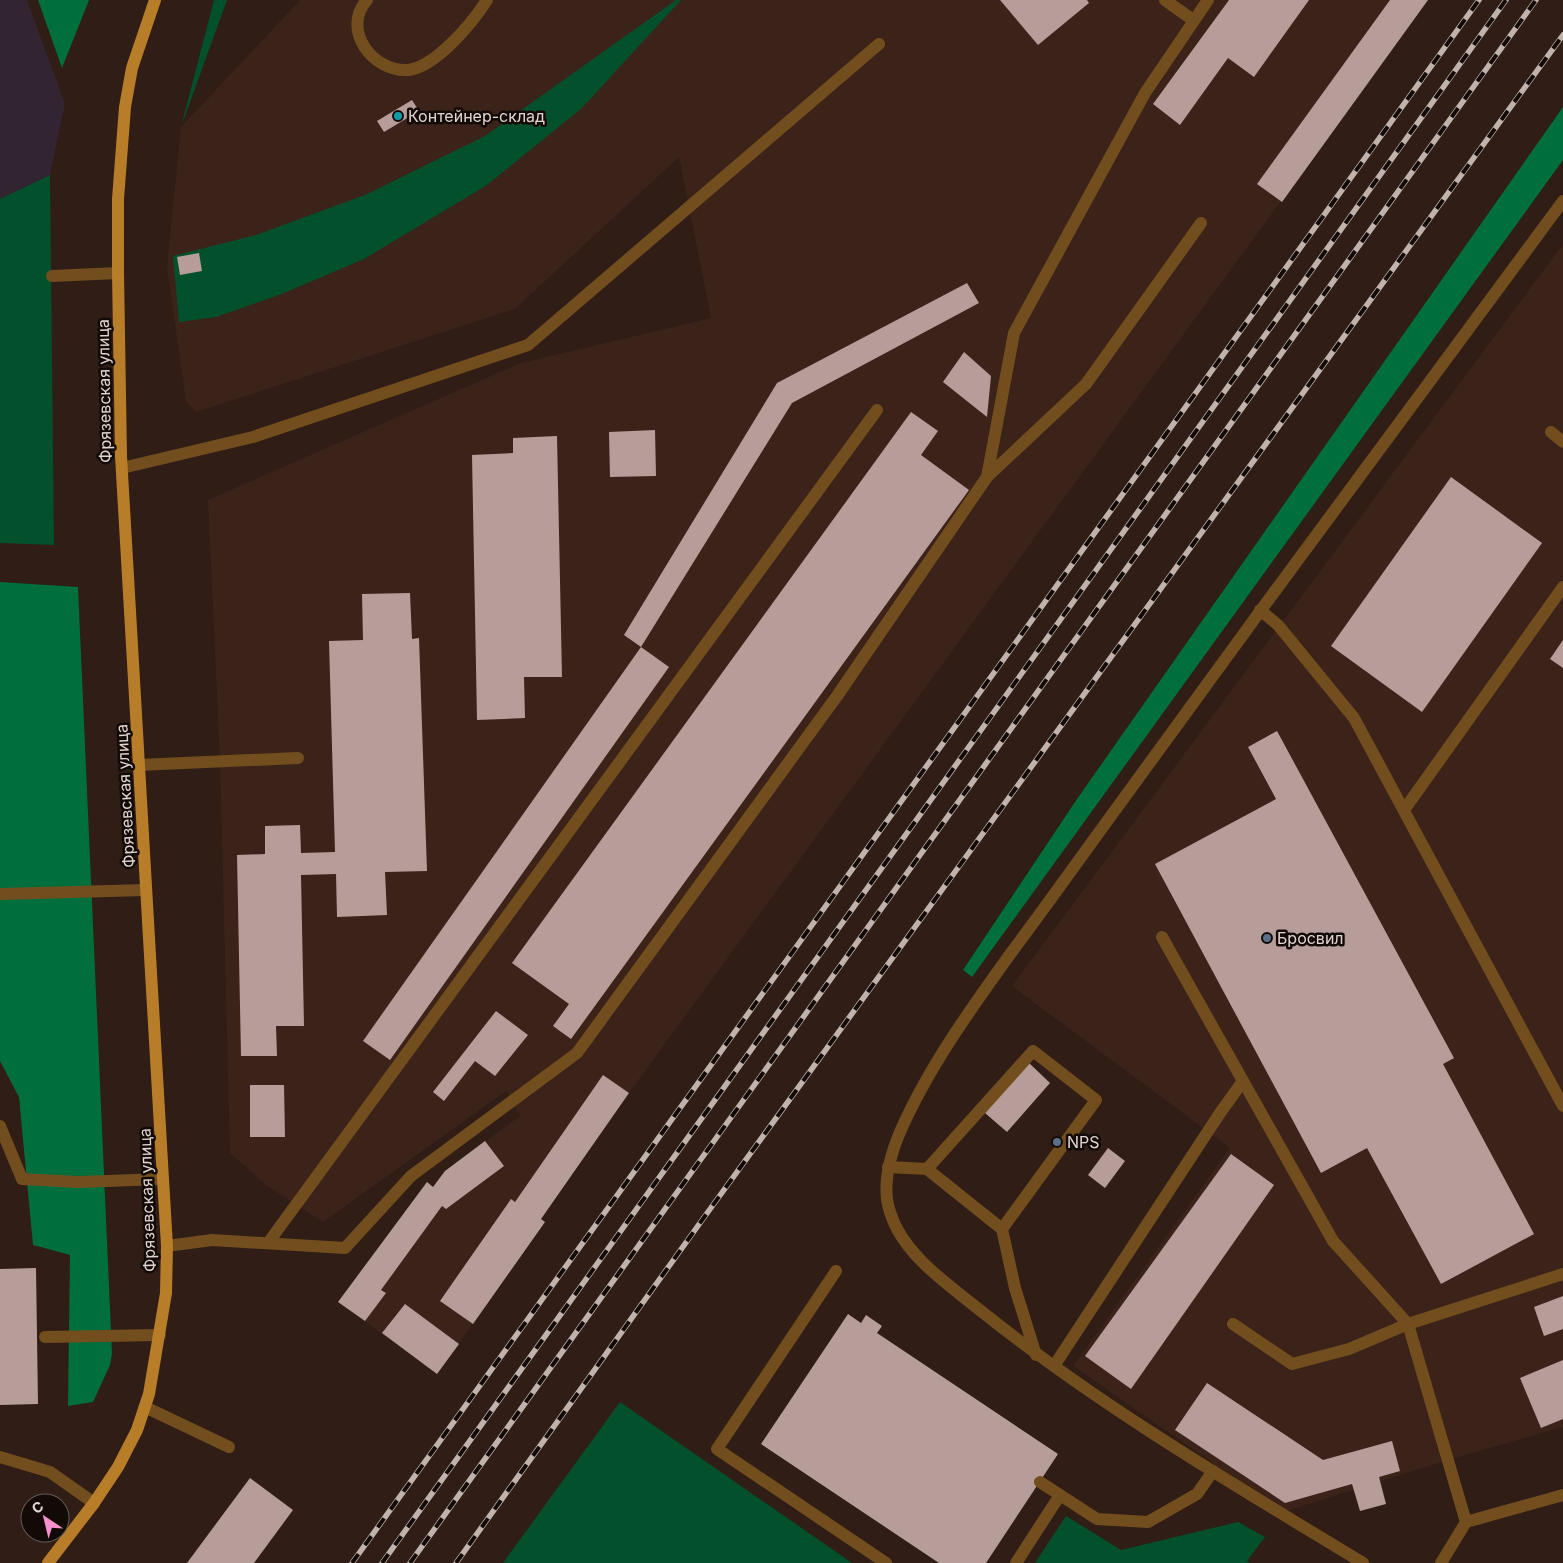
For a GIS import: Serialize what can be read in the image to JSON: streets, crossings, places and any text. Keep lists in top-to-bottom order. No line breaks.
{"streets":{"main road":["Фрязевская улица"]},"places":["Контейнер-склад","Бросвил","NPS"],"north":"top left"}
